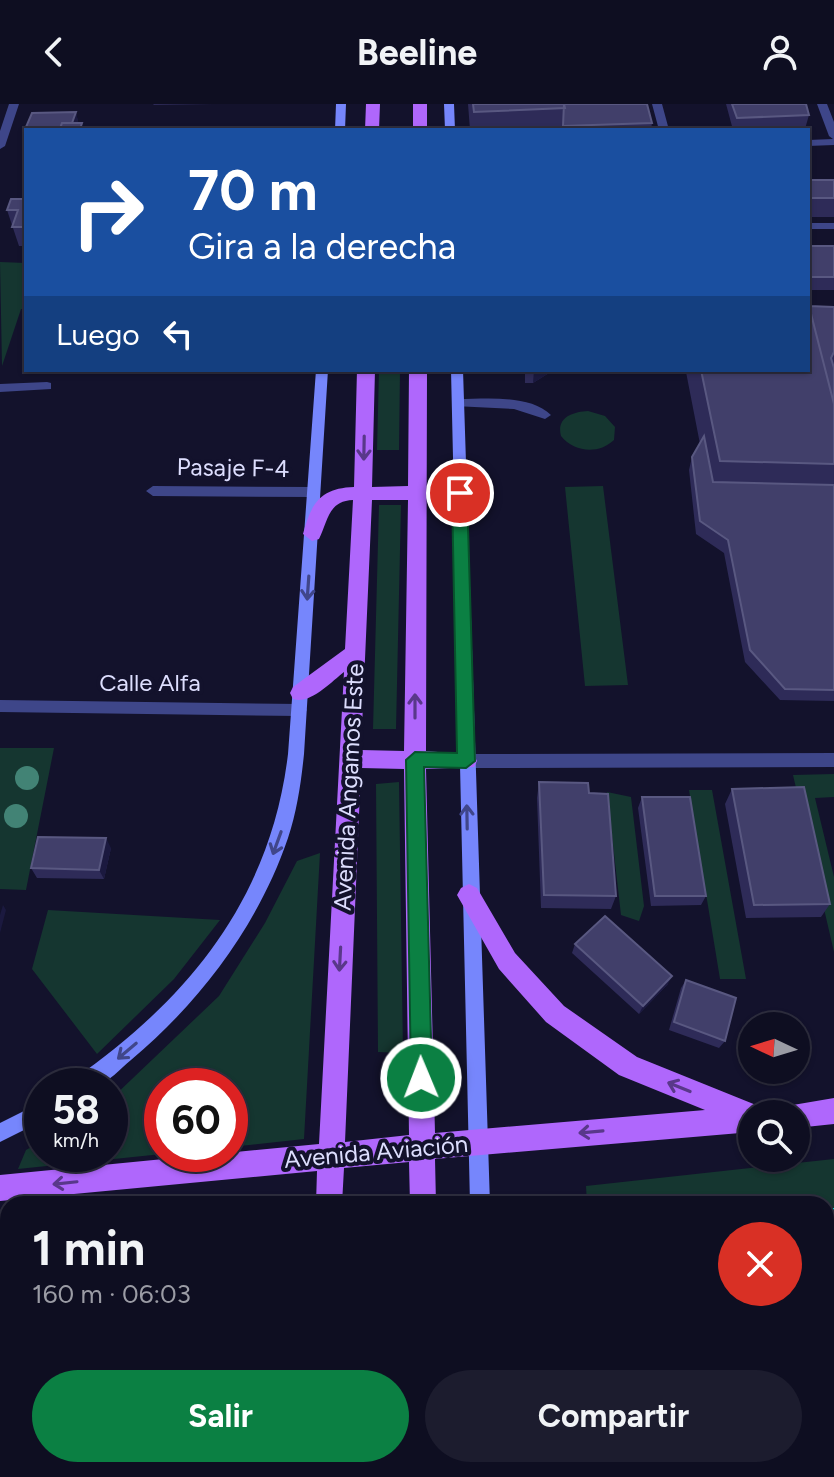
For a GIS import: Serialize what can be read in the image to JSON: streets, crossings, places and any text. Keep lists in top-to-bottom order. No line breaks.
{"streets":{"main road":["Avenida Angamos Este","Avenida Aviación"],"street":["Pasaje F-4","Calle Alfa"]},"crossings":[["Avenida Angamos Este","Avenida Aviación"]],"one_way":["Avenida Aviación"],"north":"left","page":{"header":"Beeline","turn":["70 m","Gira a la derecha"],"then":"Luego","speed":"58 km/h","limit":"60","heading":["1 min","160 m · 06:03"],"buttons":["Salir","Compartir"]}}
